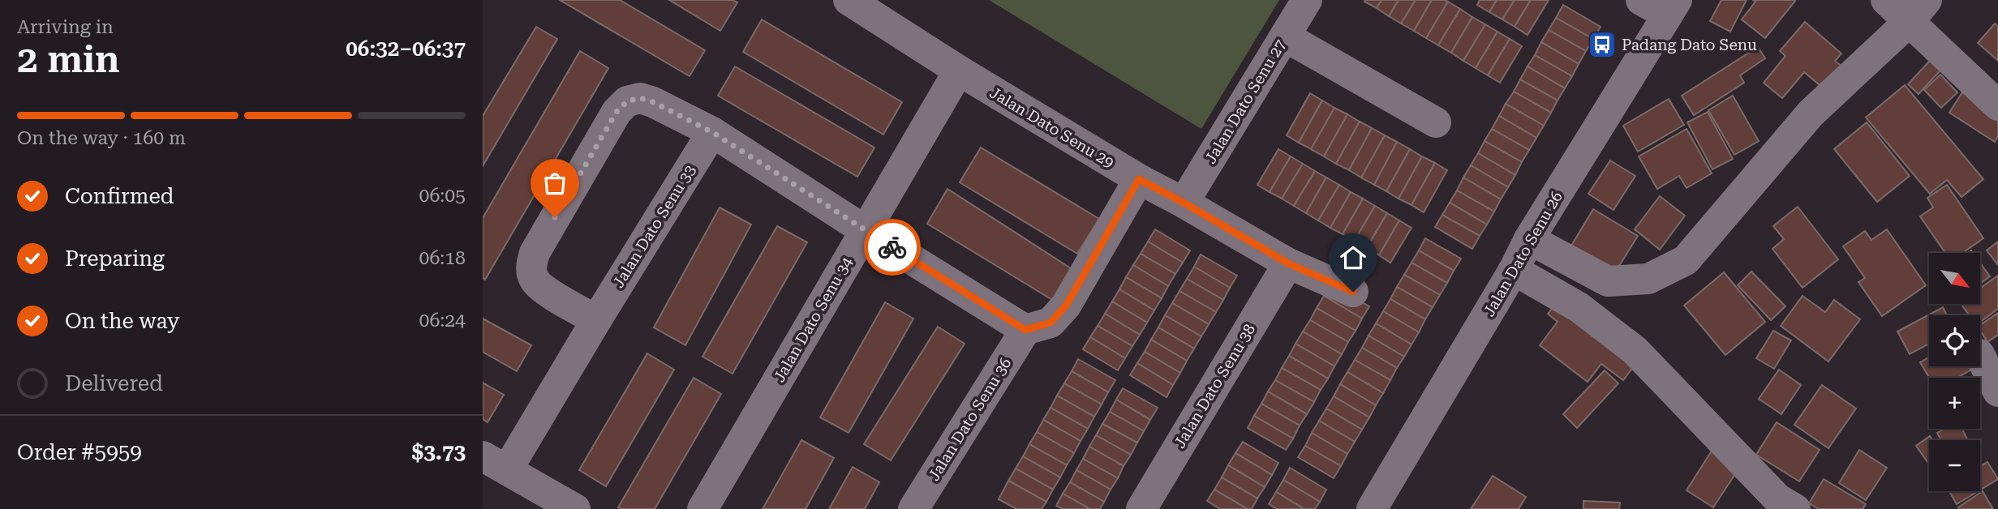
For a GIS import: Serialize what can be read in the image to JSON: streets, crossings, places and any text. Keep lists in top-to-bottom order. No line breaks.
{"streets":{"street":["Jalan Dato Senu 27","Jalan Dato Senu 29","Jalan Dato Senu 33","Jalan Dato Senu 26","Jalan Dato Senu 34","Jalan Dato Senu 38","Jalan Dato Senu 36"]},"crossings":[["Jalan Dato Senu 27","Jalan Dato Senu 29"],["Jalan Dato Senu 29","Jalan Dato Senu 34"],["Jalan Dato Senu 29","Jalan Dato Senu 38"]],"places":{"bus stop":["Padang Dato Senu"]},"north":"bottom right","page":{"heading":["2 min","Arriving in","06:32–06:37"],"panel":["Order #5959","$3.73"],"bar":"On the way · 160 m","list":[["Confirmed","06:05"],["Preparing","06:18"],["On the way","06:24"],"Delivered"],"map_buttons":["+","−"]}}
